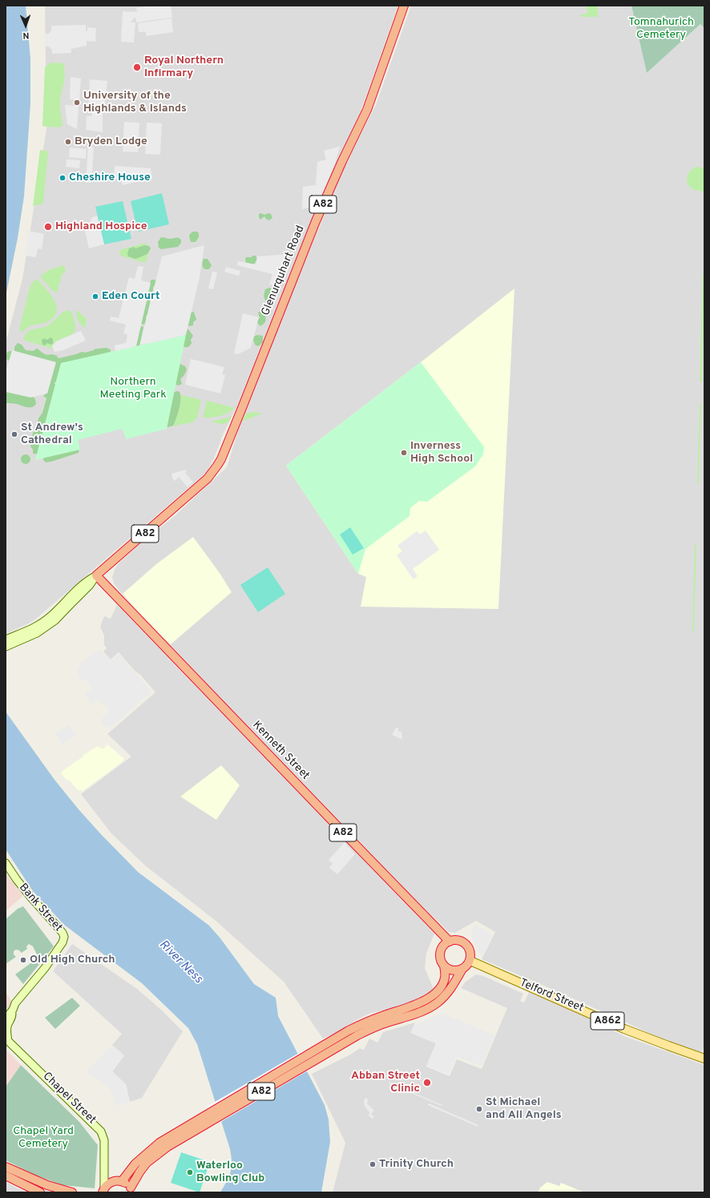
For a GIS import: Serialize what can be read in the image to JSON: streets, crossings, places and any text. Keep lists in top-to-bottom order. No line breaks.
{"streets":{"highway":["A82","Glenurquhart Road","Kenneth Street"],"main road":["Bank Street","Telford Street","A862","Chapel Street"]},"crossings":[["A82","Kenneth Street"],["A82","Telford Street"],["A82","Chapel Street"],["Glenurquhart Road","Kenneth Street"],["Kenneth Street","Telford Street"]],"water":["River Ness"],"parks":["Tomnahurich Cemetery","Northern Meeting Park","Chapel Yard Cemetery"],"places":["Royal Northern Infirmary","University of the Highlands & Islands","Bryden Lodge","Cheshire House","Highland Hospice","Eden Court","St Andrew's Cathedral","Inverness High School","Old High Church","Abban Street Clinic","St Michael and All Angels","Trinity Church","Waterloo Bowling Club"],"north":"bottom"}
